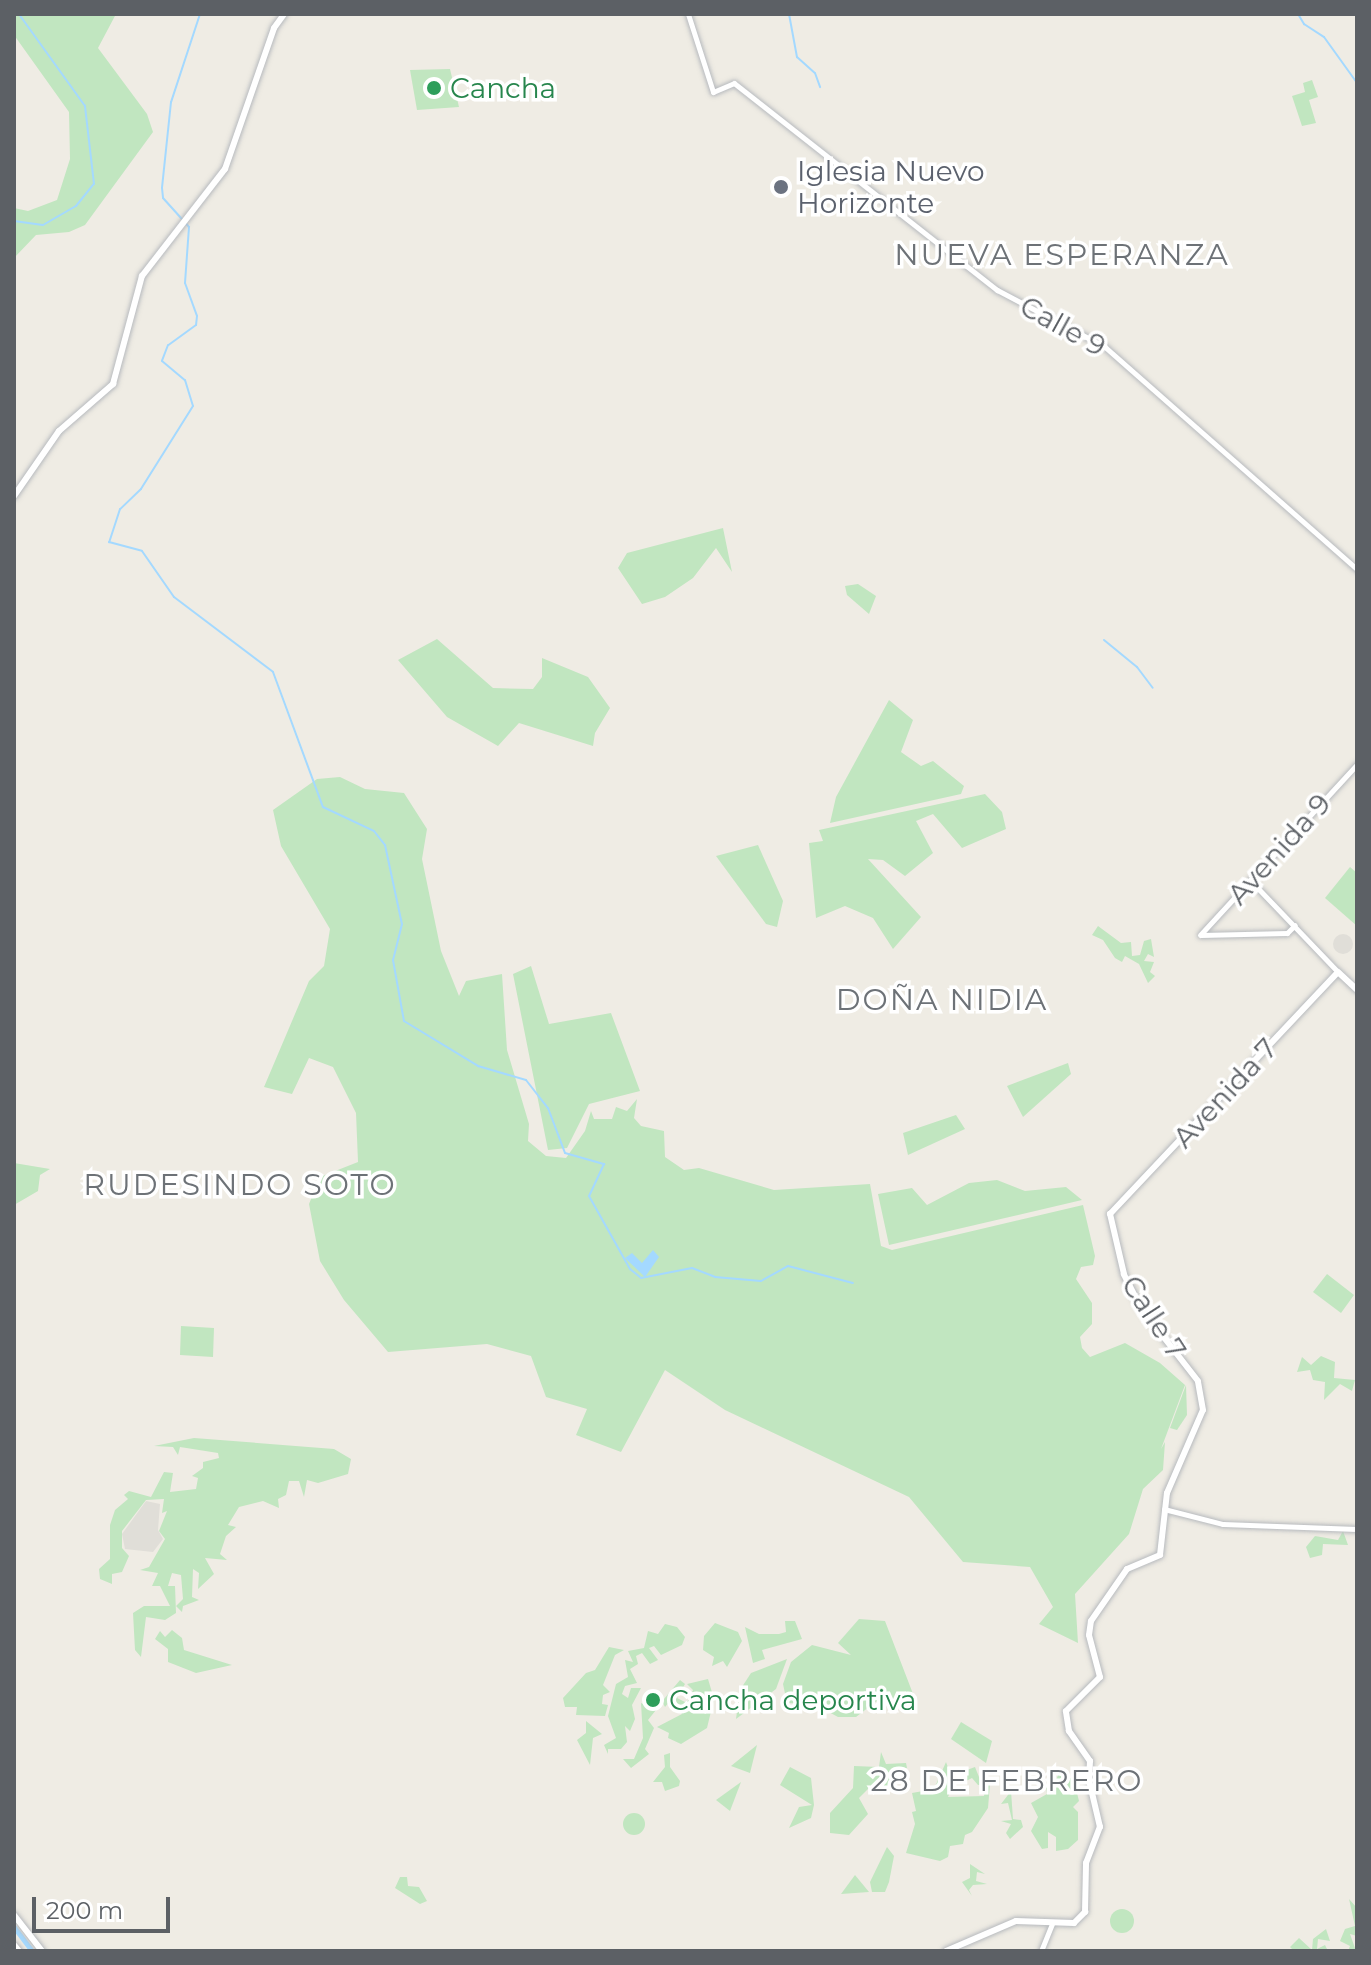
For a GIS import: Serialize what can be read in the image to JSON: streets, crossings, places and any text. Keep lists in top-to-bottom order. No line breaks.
{"streets":{"main road":["Avenida 7","Calle 7"],"street":["Calle 9","Avenida 9"]},"crossings":[["Avenida 7","Calle 7"]],"districts":["NUEVA ESPERANZA","DOÑA NIDIA","RUDESINDO SOTO","28 DE FEBRERO"],"places":["Cancha","Iglesia Nuevo Horizonte","Cancha deportiva"],"scale_bar":"200 m"}
